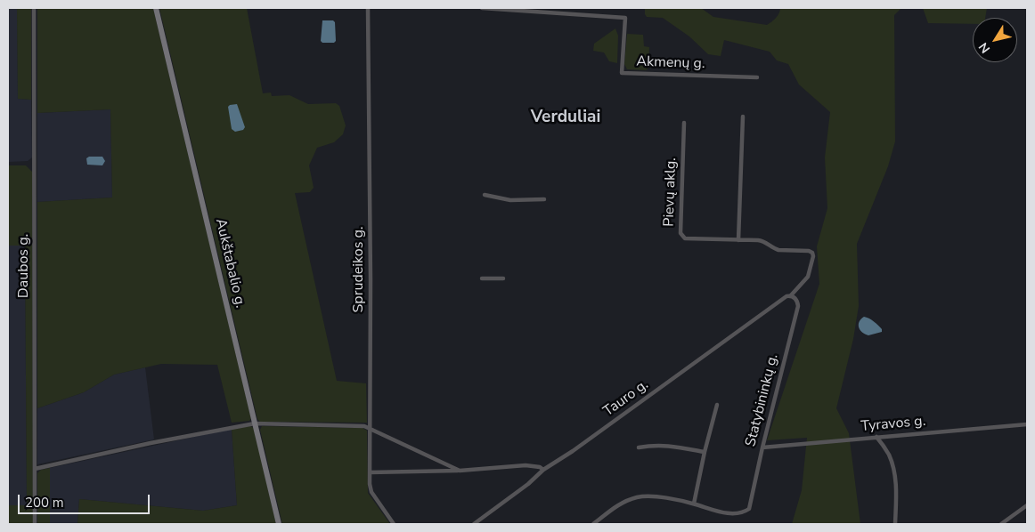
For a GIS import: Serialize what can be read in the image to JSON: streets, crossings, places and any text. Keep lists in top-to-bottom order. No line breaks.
{"streets":{"main road":["Aukštabalio g."],"street":["Akmenų g.","Pievų aklg.","Daubos g.","Sprudeikos g.","Tauro g.","Statybininkų g.","Tyravos g."]},"crossings":[["Pievų aklg.","Tauro g."],["Pievų aklg.","Statybininkų g."],["Tauro g.","Statybininkų g."],["Statybininkų g.","Tyravos g."]],"districts":["Verduliai"],"scale_bar":"200 m","north":"bottom left"}
